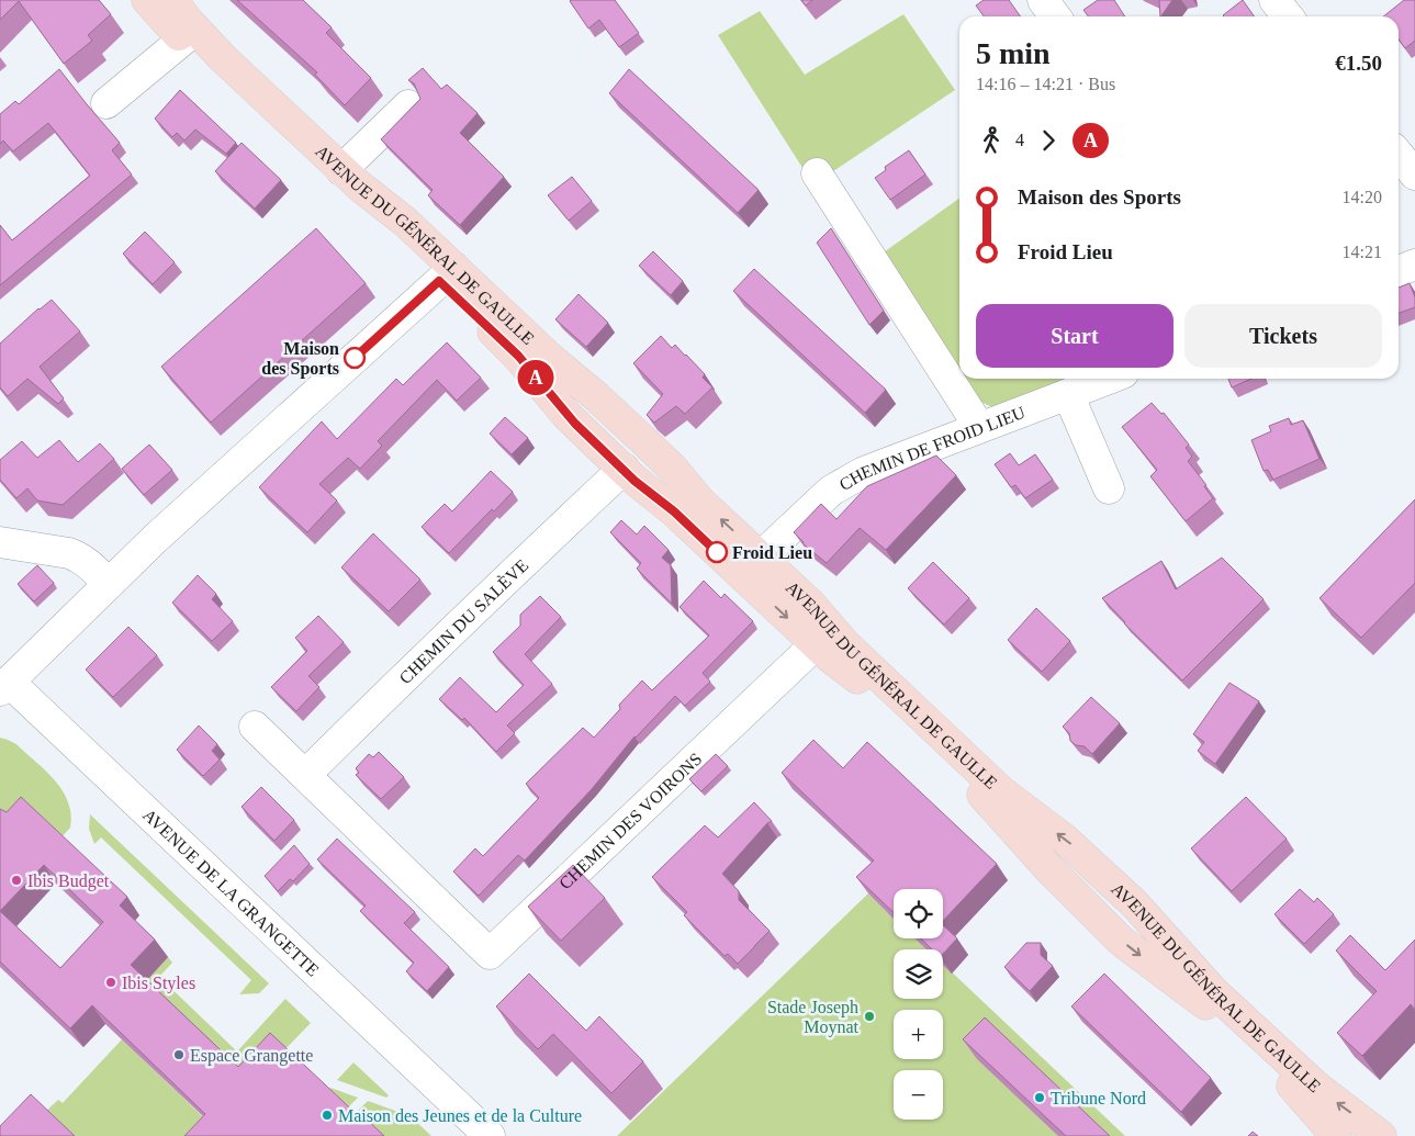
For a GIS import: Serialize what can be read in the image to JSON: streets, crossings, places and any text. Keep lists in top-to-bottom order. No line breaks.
{"streets":{"main road":["AVENUE DU GÉNÉRAL DE GAULLE"],"street":["CHEMIN DE FROID LIEU","CHEMIN DU SALÈVE","CHEMIN DES VOIRONS","AVENUE DE LA GRANGETTE"]},"crossings":[["AVENUE DU GÉNÉRAL DE GAULLE","CHEMIN DE FROID LIEU"],["AVENUE DU GÉNÉRAL DE GAULLE","CHEMIN DU SALÈVE"],["AVENUE DU GÉNÉRAL DE GAULLE","CHEMIN DES VOIRONS"],["AVENUE DU GÉNÉRAL DE GAULLE","AVENUE DE LA GRANGETTE"],["CHEMIN DU SALÈVE","CHEMIN DES VOIRONS"]],"places":["Maison des Sports","Froid Lieu","Ibis Budget","Ibis Styles","Stade Joseph Moynat","Espace Grangette","Tribune Nord","Maison des Jeunes et de la Culture"],"lines":["bus line A"],"page":{"on_map":"A","heading":["5 min","14:16 – 14:21 · Bus","€1.50"],"legs":["4","A"],"list":[{"name":"Maison des Sports","value":"14:20"},{"name":"Froid Lieu","value":"14:21"}],"buttons":["Start","Tickets"],"map_buttons":["+","−"]}}
